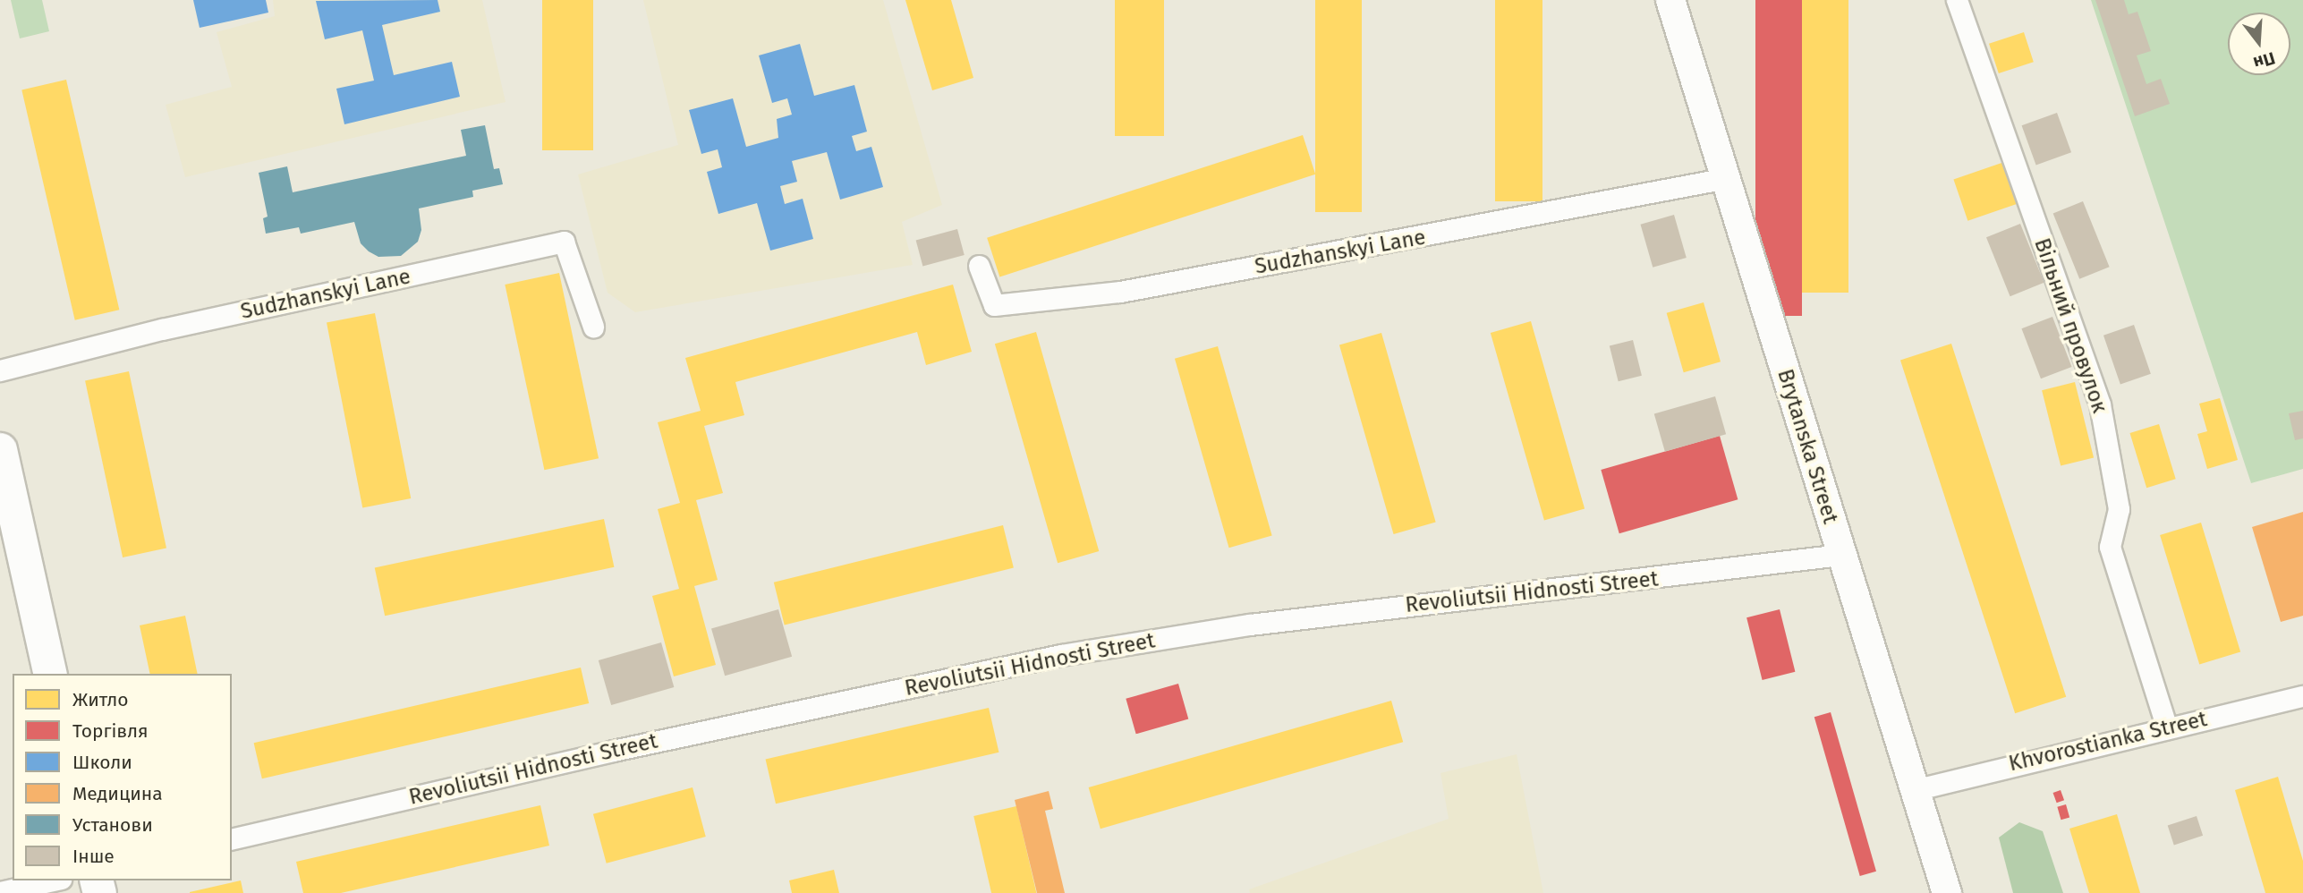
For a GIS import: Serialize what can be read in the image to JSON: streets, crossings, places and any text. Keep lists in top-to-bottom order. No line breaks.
{"streets":{"main road":["Brytanska Street"],"street":["Sudzhanskyi Lane","Вільний провулок","Revoliutsii Hidnosti Street","Khvorostianka Street"]},"crossings":[["Sudzhanskyi Lane","Brytanska Street"],["Вільний провулок","Khvorostianka Street"],["Brytanska Street","Revoliutsii Hidnosti Street"],["Brytanska Street","Khvorostianka Street"]],"legend":["Житло","Торгівля","Школи","Медицина","Установи","Інше"],"north":"bottom"}
